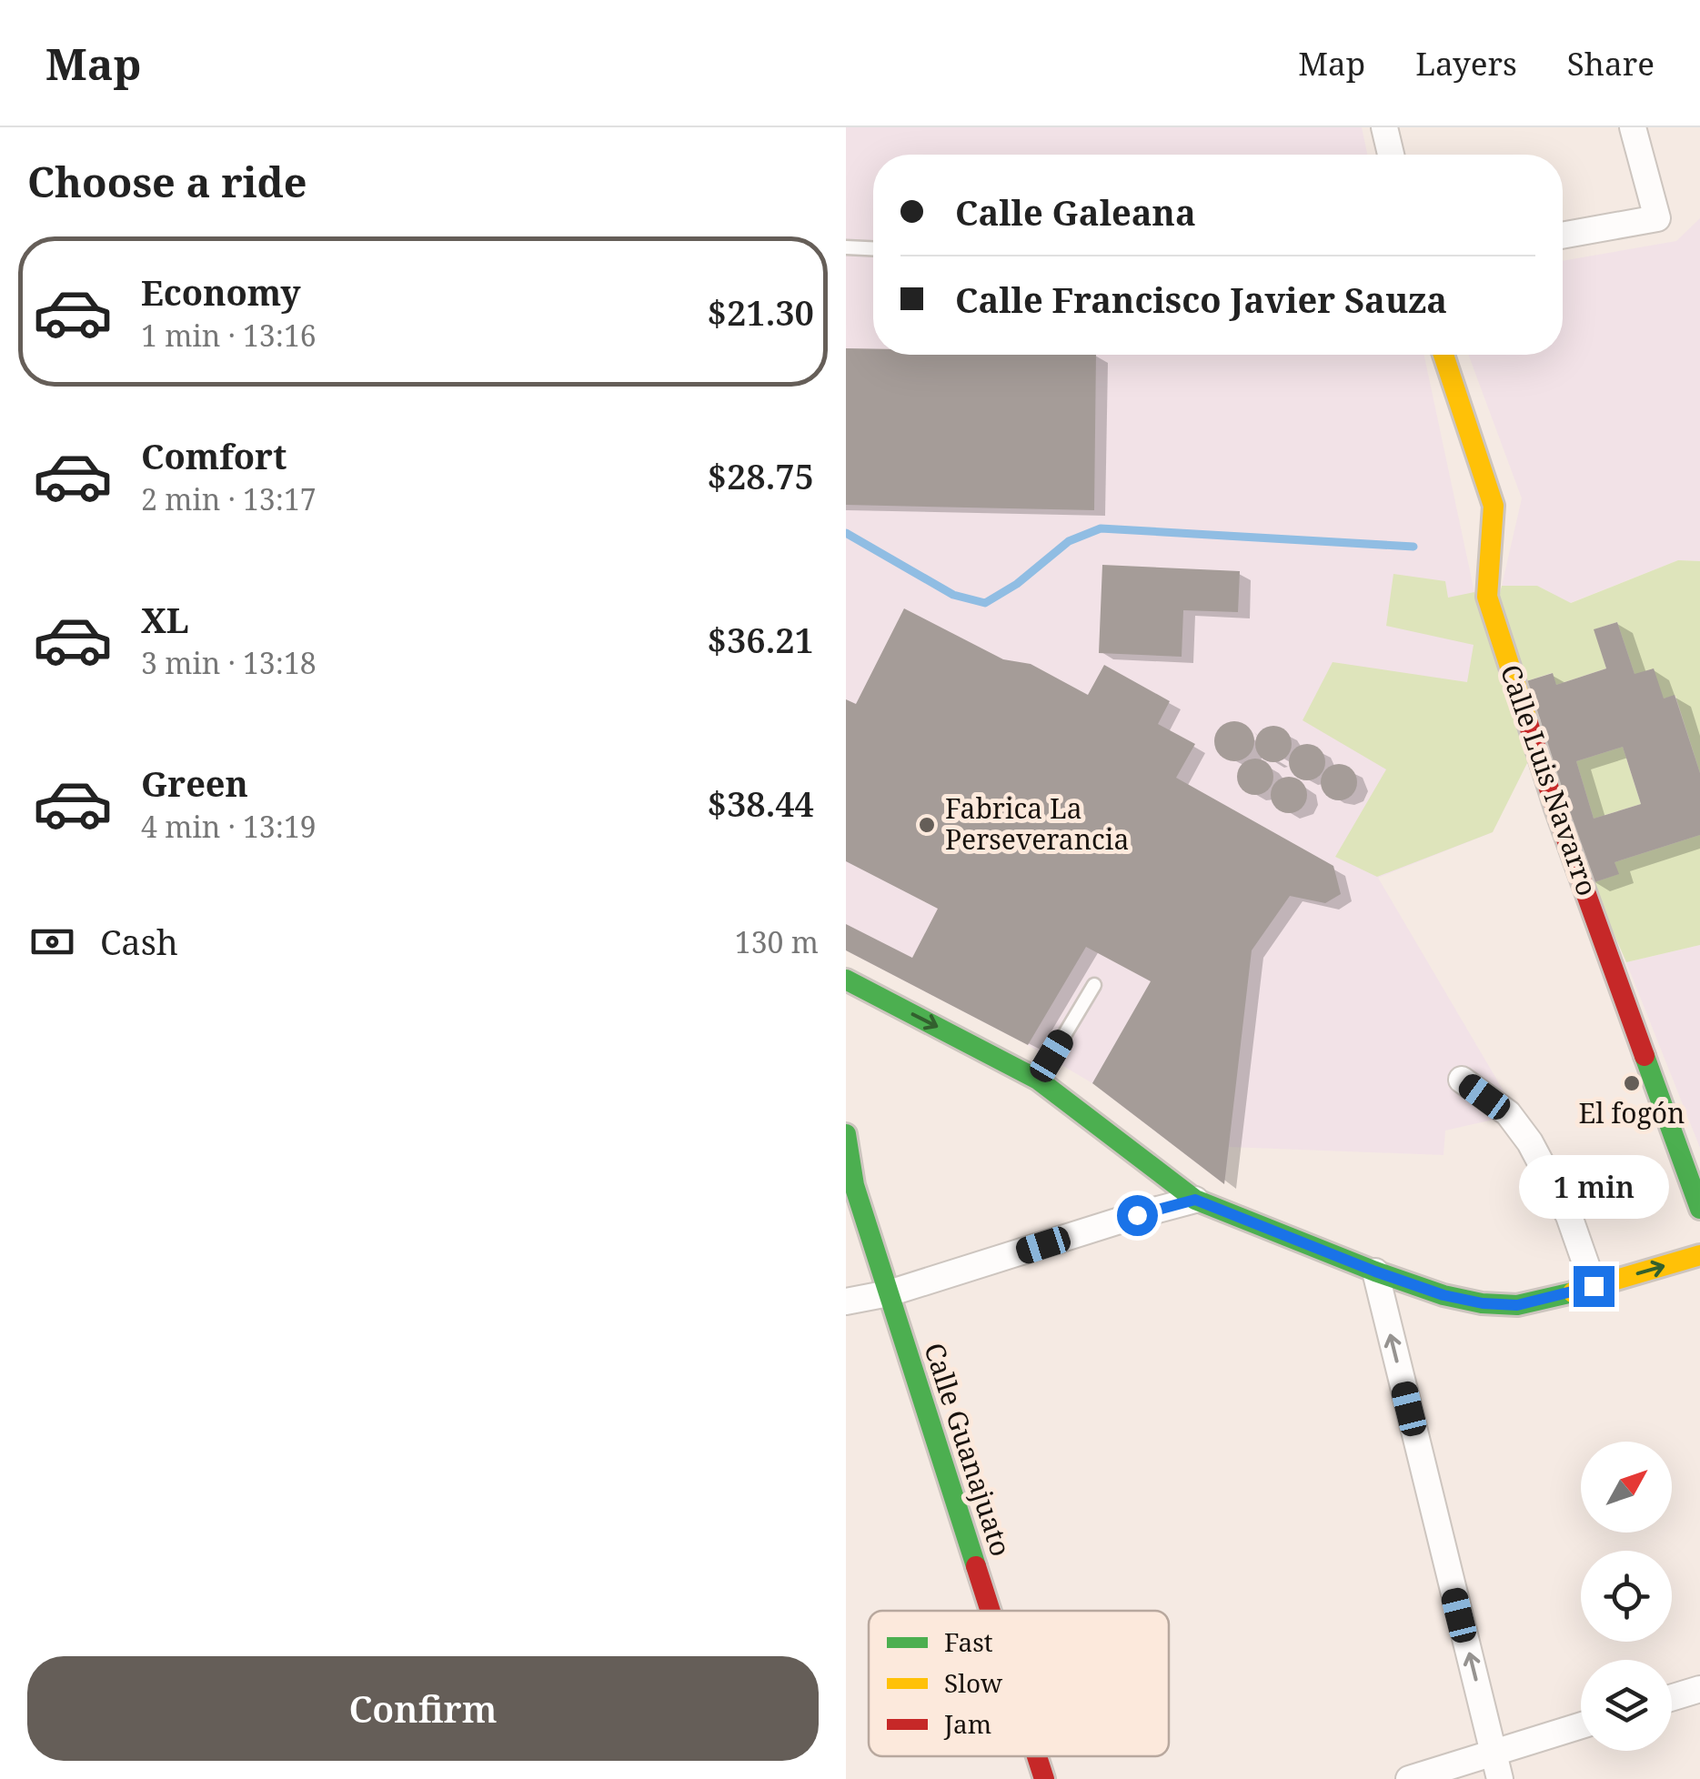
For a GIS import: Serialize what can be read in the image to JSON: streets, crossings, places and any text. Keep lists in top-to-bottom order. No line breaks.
{"streets":{"street":["Calle Luis Navarro","Calle Guanajuato"]},"places":["Fabrica La Perseverancia","El fogón"],"legend":["Fast","Slow","Jam"],"north":"top right","page":{"header":"Map","nav":["Map","Layers","Share"],"heading":"Choose a ride","banner":["Calle Galeana","Calle Francisco Javier Sauza"],"list":[{"name":"Economy","note":"1 min · 13:16","value":"$21.30"},{"name":"Comfort","note":"2 min · 13:17","value":"$28.75"},{"name":"XL","note":"3 min · 13:18","value":"$36.21"},{"name":"Green","note":"4 min · 13:19","value":"$38.44"}],"pay":["Cash","130 m"],"bubble":"1 min","buttons":"Confirm"}}
